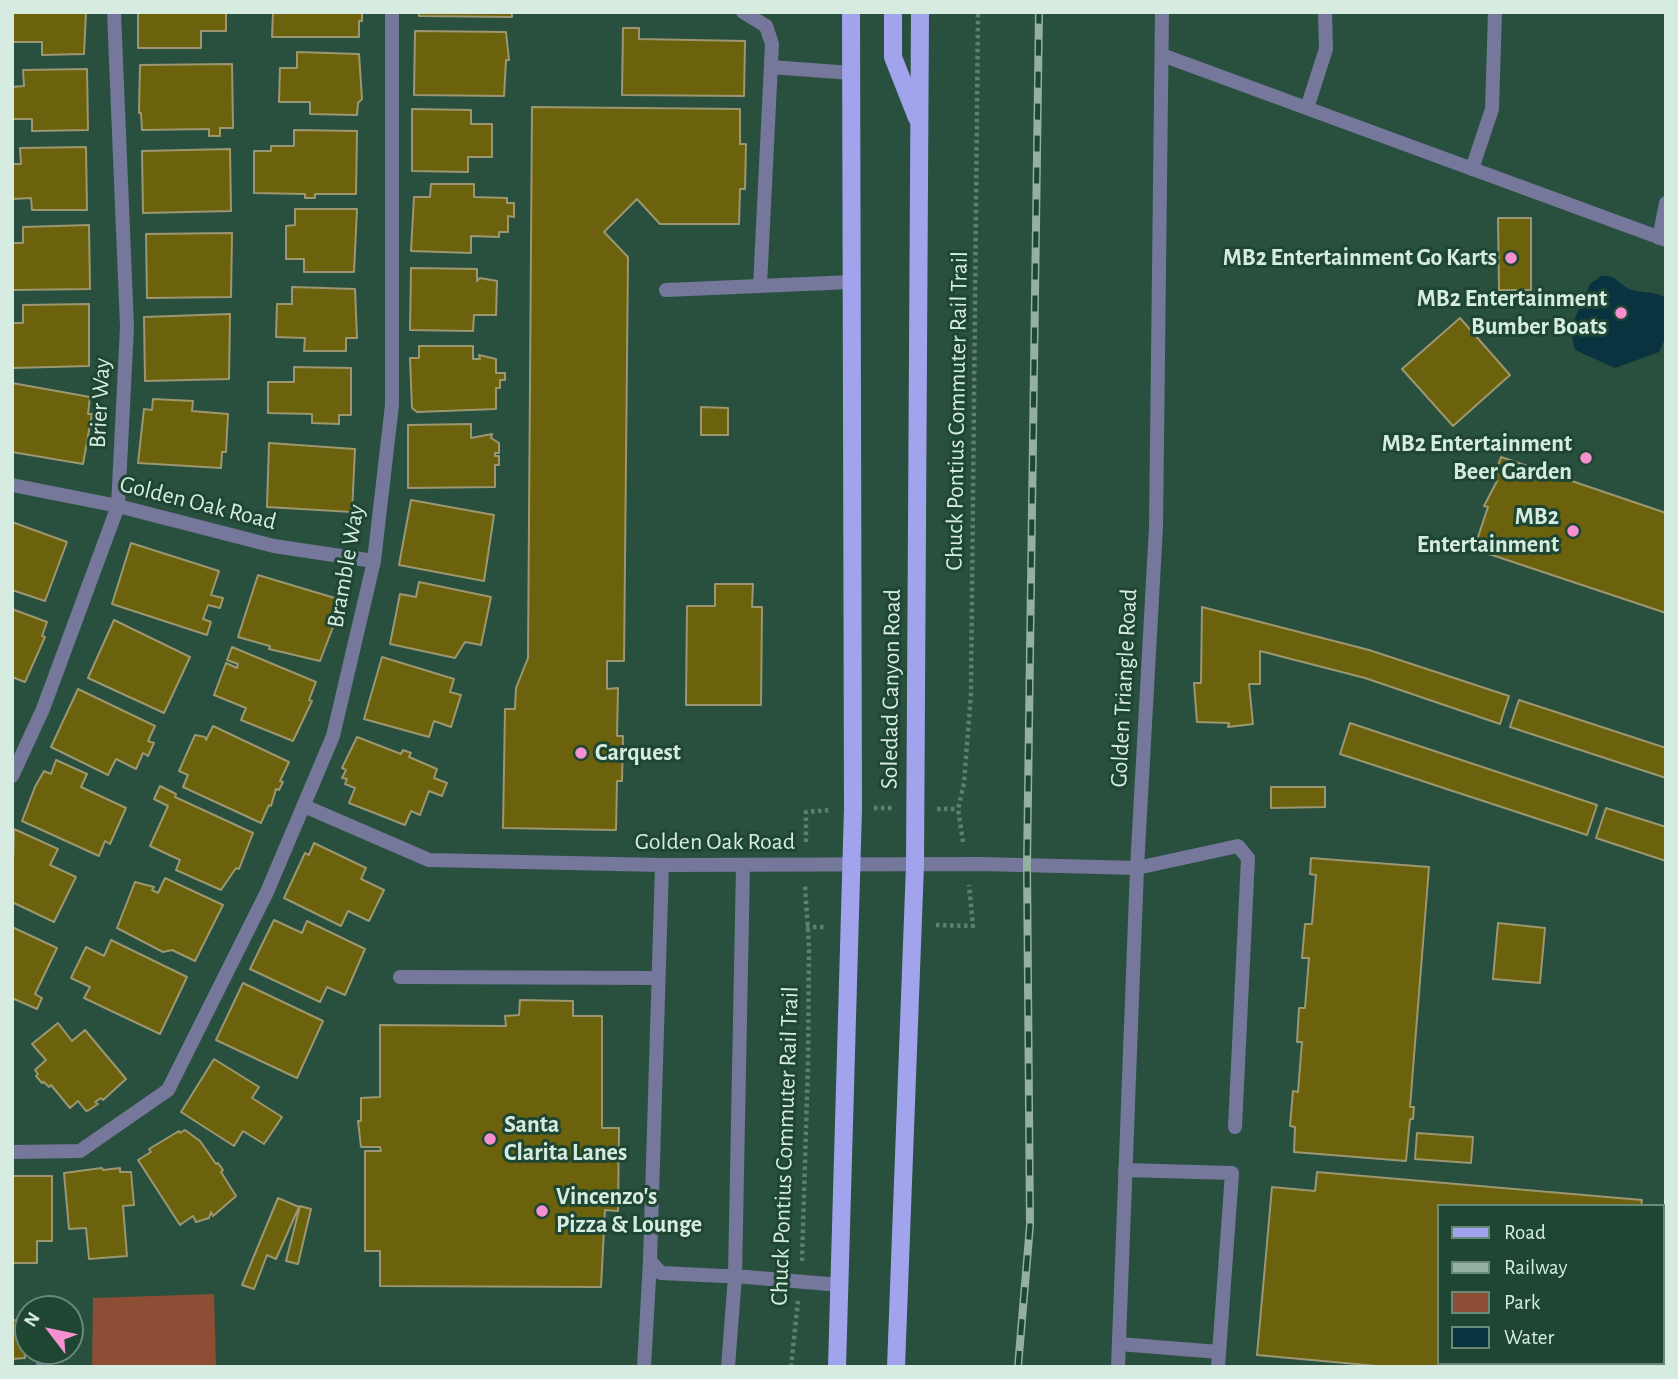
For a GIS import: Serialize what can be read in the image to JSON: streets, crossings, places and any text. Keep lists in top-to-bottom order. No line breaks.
{"streets":{"main road":["Soledad Canyon Road"],"street":["Brier Way","Golden Oak Road","Bramble Way","Golden Triangle Road"],"path":["Chuck Pontius Commuter Rail Trail"]},"crossings":[["Brier Way","Golden Oak Road"],["Golden Oak Road","Bramble Way"],["Golden Oak Road","Golden Triangle Road"],["Golden Oak Road","Soledad Canyon Road"]],"places":["MB2 Entertainment Go Karts","MB2 Entertainment Bumber Boats","MB2 Entertainment Beer Garden","MB2 Entertainment","Carquest","Santa Clarita Lanes","Vincenzo's Pizza & Lounge"],"legend":["Road","Railway","Park","Water"],"north":"top left"}
